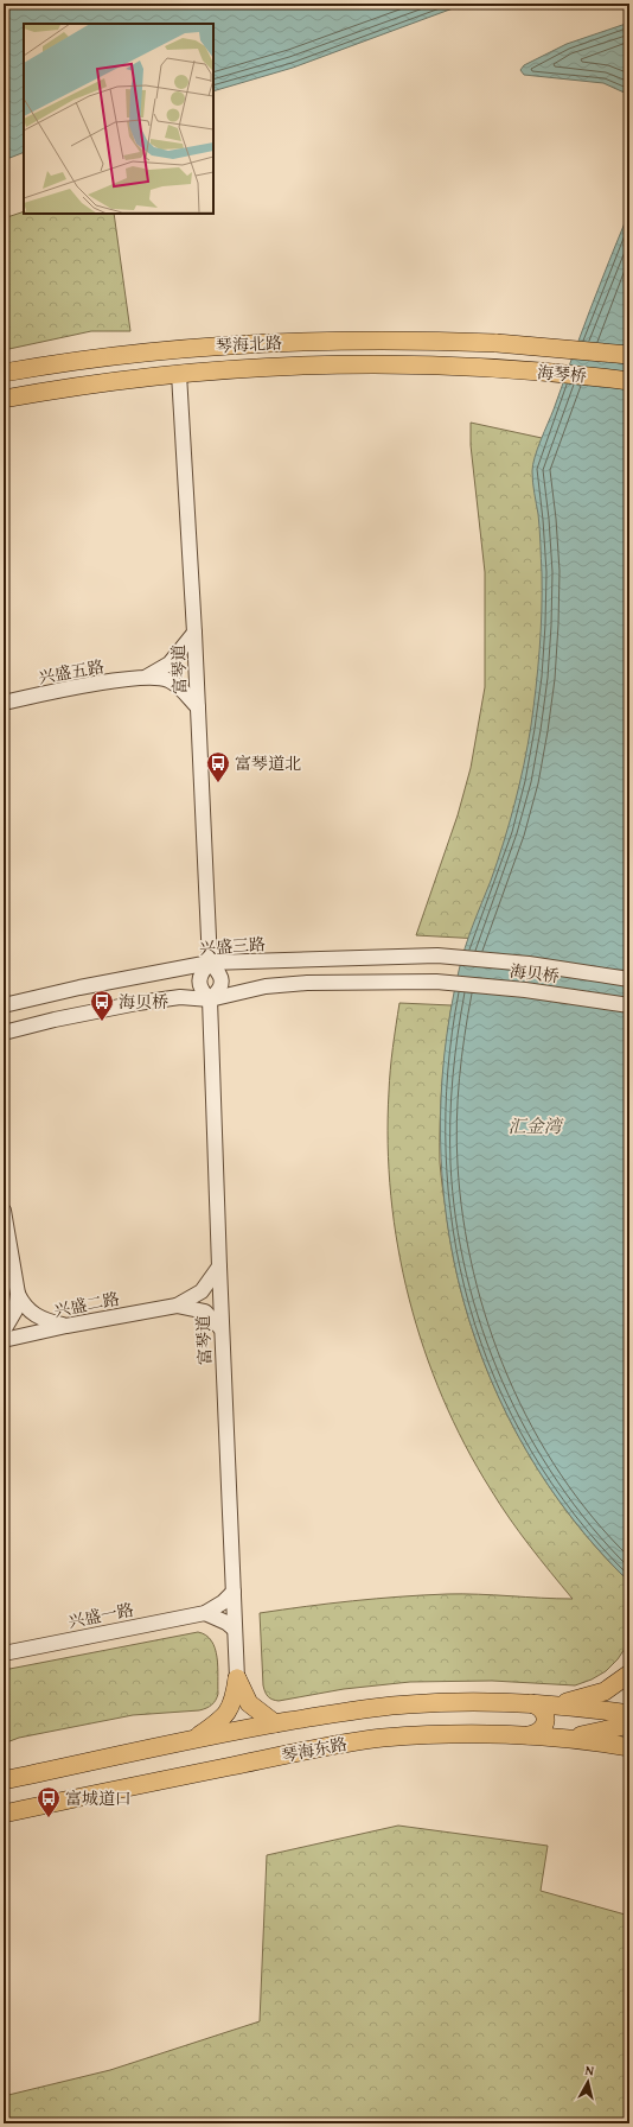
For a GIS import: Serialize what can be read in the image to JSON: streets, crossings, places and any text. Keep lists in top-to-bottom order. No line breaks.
{"streets":{"main road":["琴海北路","海琴桥","琴海东路"],"street":["富琴道","兴盛五路","兴盛三路","海贝桥","兴盛二路","兴盛一路"]},"crossings":[["琴海北路","海琴桥"],["琴海北路","富琴道"],["富琴道","兴盛三路"],["富琴道","海贝桥"],["富琴道","兴盛二路"],["富琴道","兴盛一路"],["兴盛三路","海贝桥"]],"water":["汇金湾"],"places":{"bus stop":["富琴道北","海贝桥","富城道口"]},"north":"top"}
